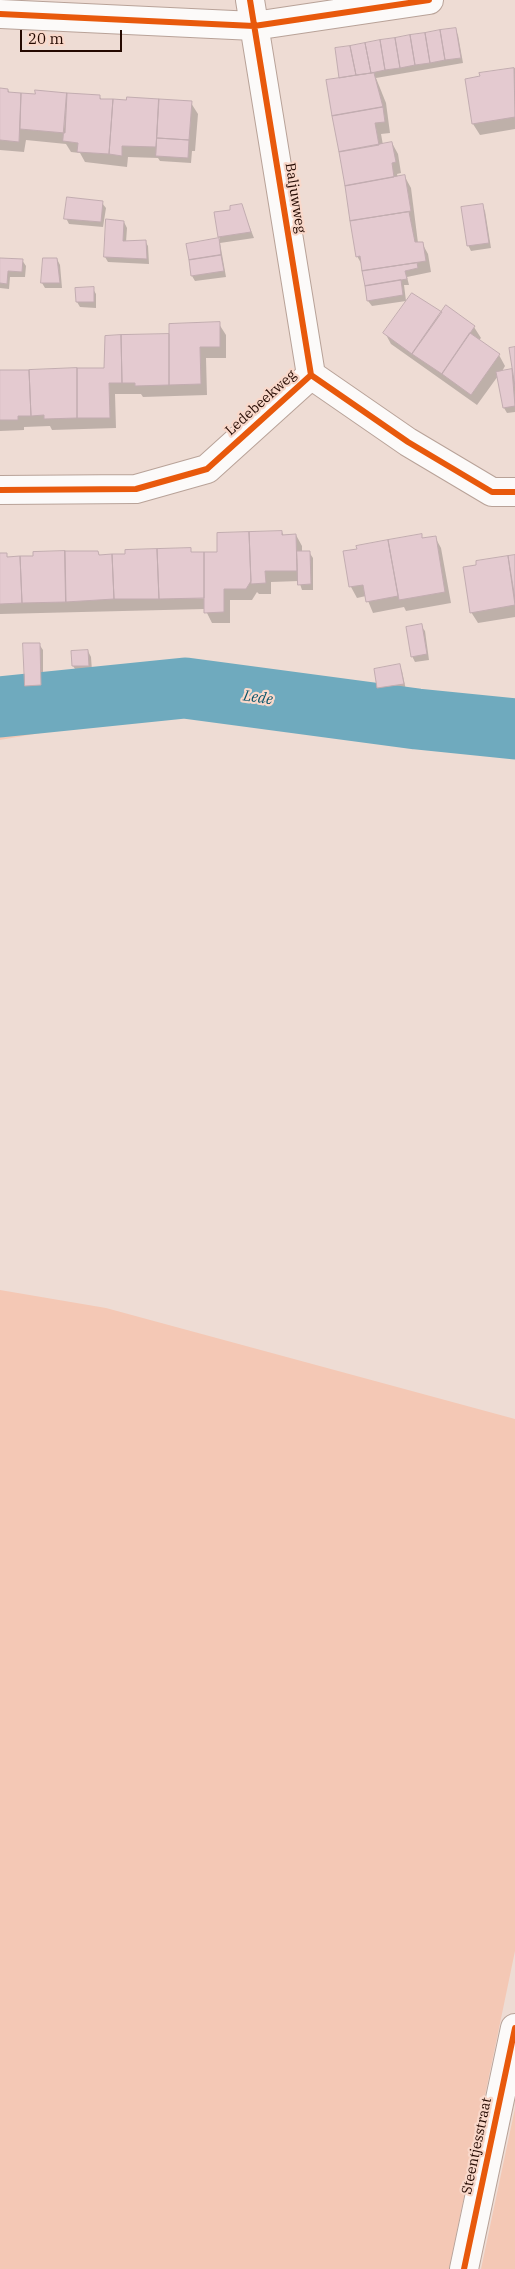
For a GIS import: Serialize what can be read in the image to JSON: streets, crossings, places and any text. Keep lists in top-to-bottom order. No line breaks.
{"streets":{"street":["Baljuwweg","Ledebeekweg","Steentjesstraat"]},"crossings":[["Baljuwweg","Ledebeekweg"]],"water":["Lede"],"scale_bar":"20 m"}
